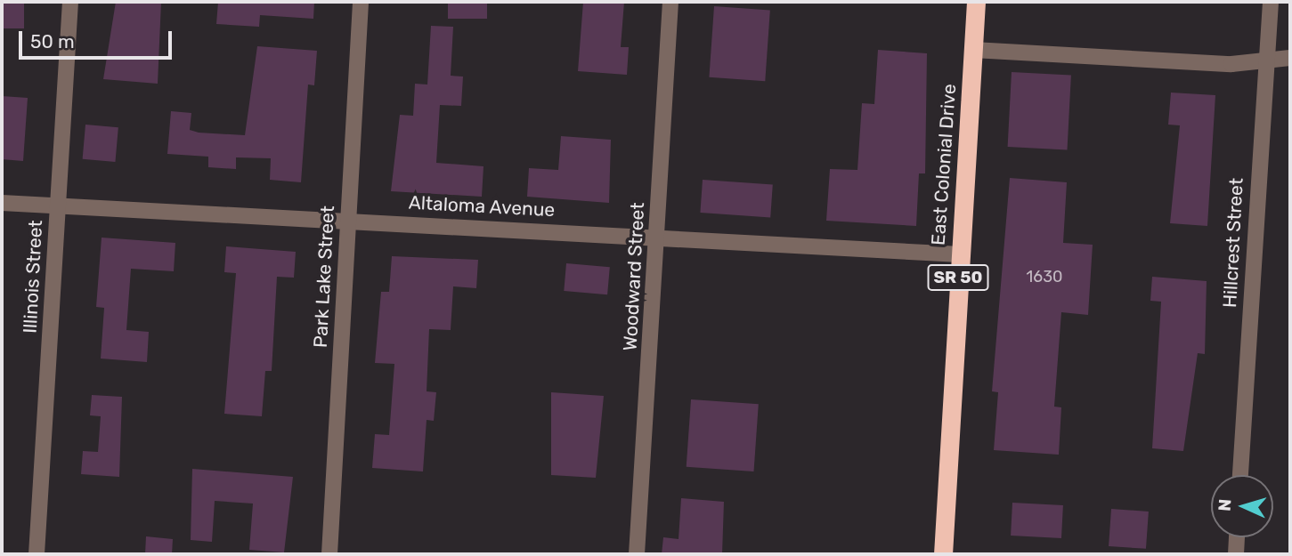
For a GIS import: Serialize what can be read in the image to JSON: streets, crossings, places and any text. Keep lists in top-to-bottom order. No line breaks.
{"streets":{"highway":["East Colonial Drive","SR 50"],"street":["Altaloma Avenue","Hillcrest Street","Illinois Street","Park Lake Street","Woodward Street"]},"crossings":[["East Colonial Drive","Altaloma Avenue"],["Altaloma Avenue","Illinois Street"],["Altaloma Avenue","Park Lake Street"],["Altaloma Avenue","Woodward Street"]],"house_numbers":["1630"],"scale_bar":"50 m","north":"left"}
